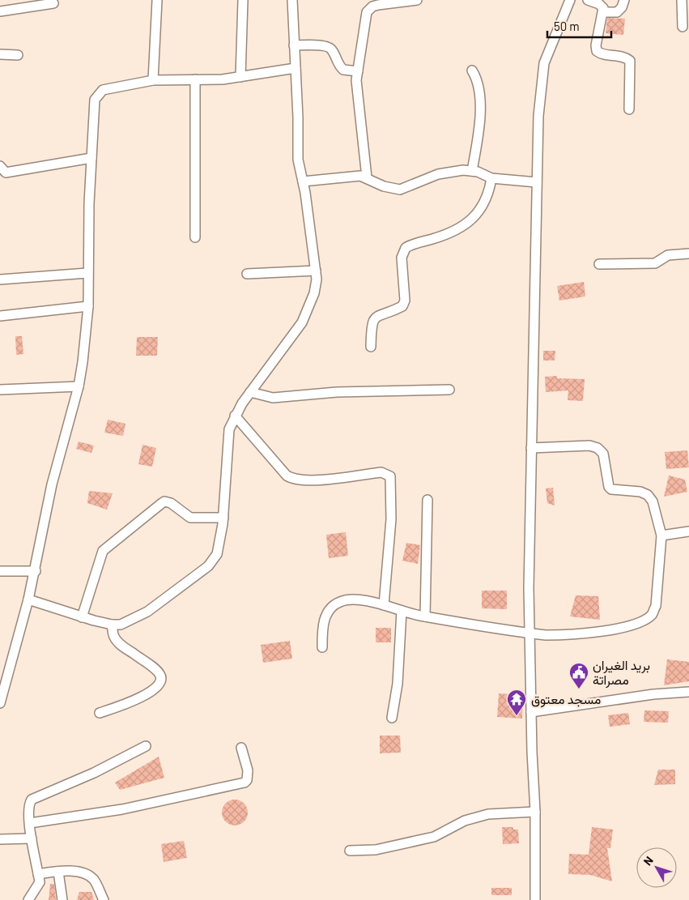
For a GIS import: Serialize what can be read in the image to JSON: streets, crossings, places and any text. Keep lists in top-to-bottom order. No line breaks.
{"places":{"public building":["بريد الغيران مصراتة"],"temple":["مسجد معتوق"]},"scale_bar":"50 m","north":"top left"}
